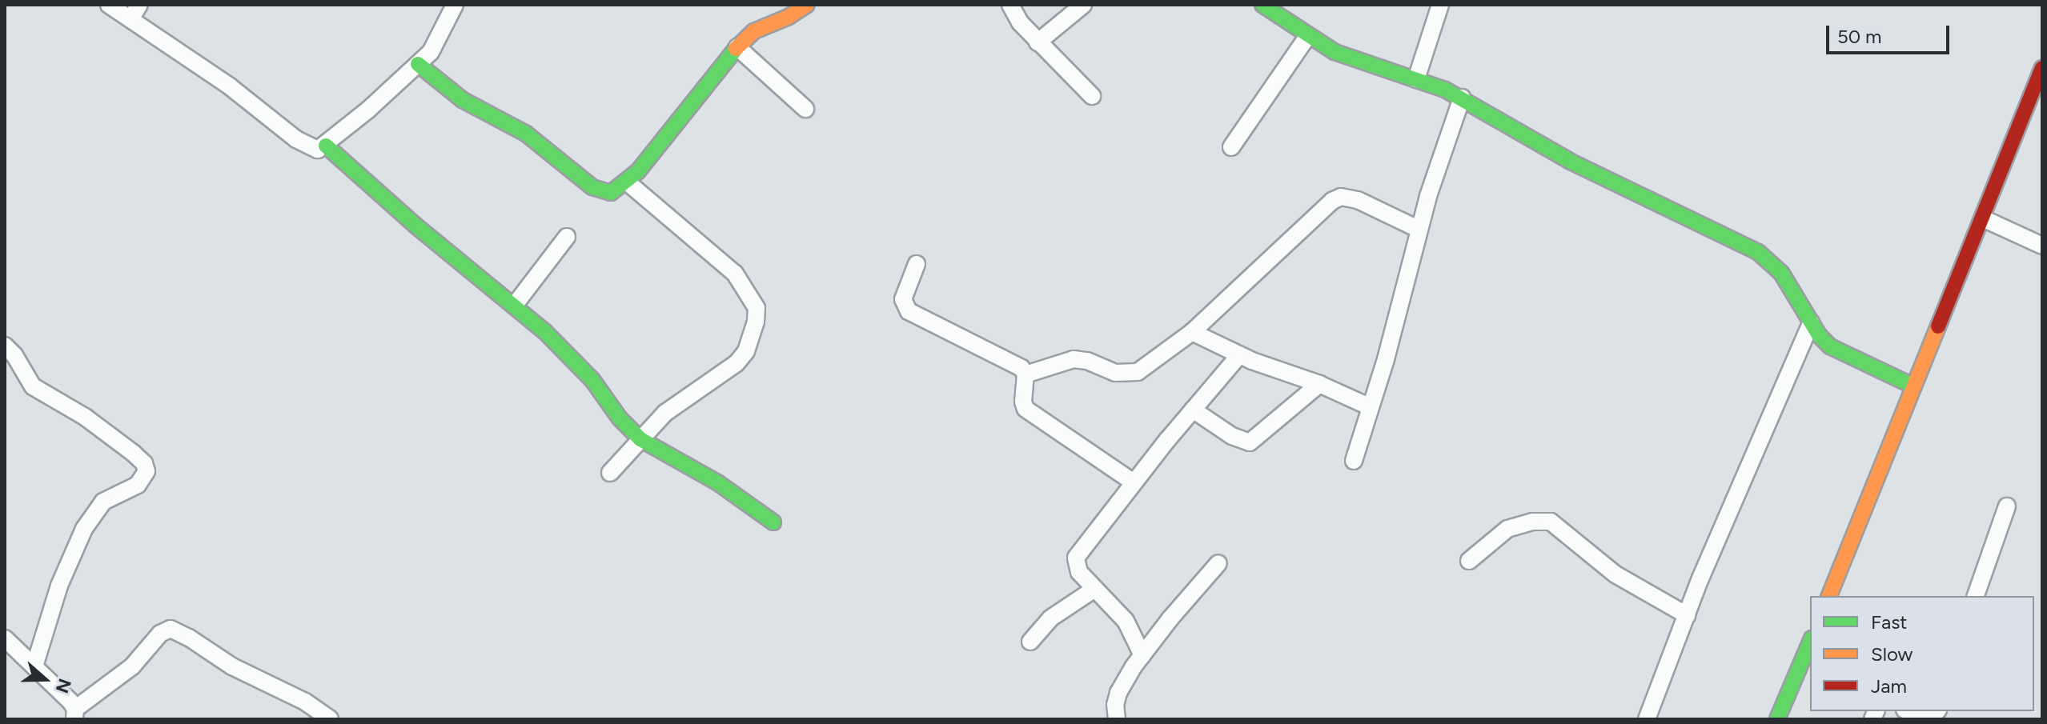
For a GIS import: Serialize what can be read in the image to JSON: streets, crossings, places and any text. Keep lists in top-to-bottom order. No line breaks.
{"legend":["Fast","Slow","Jam"],"scale_bar":"50 m","north":"right"}
